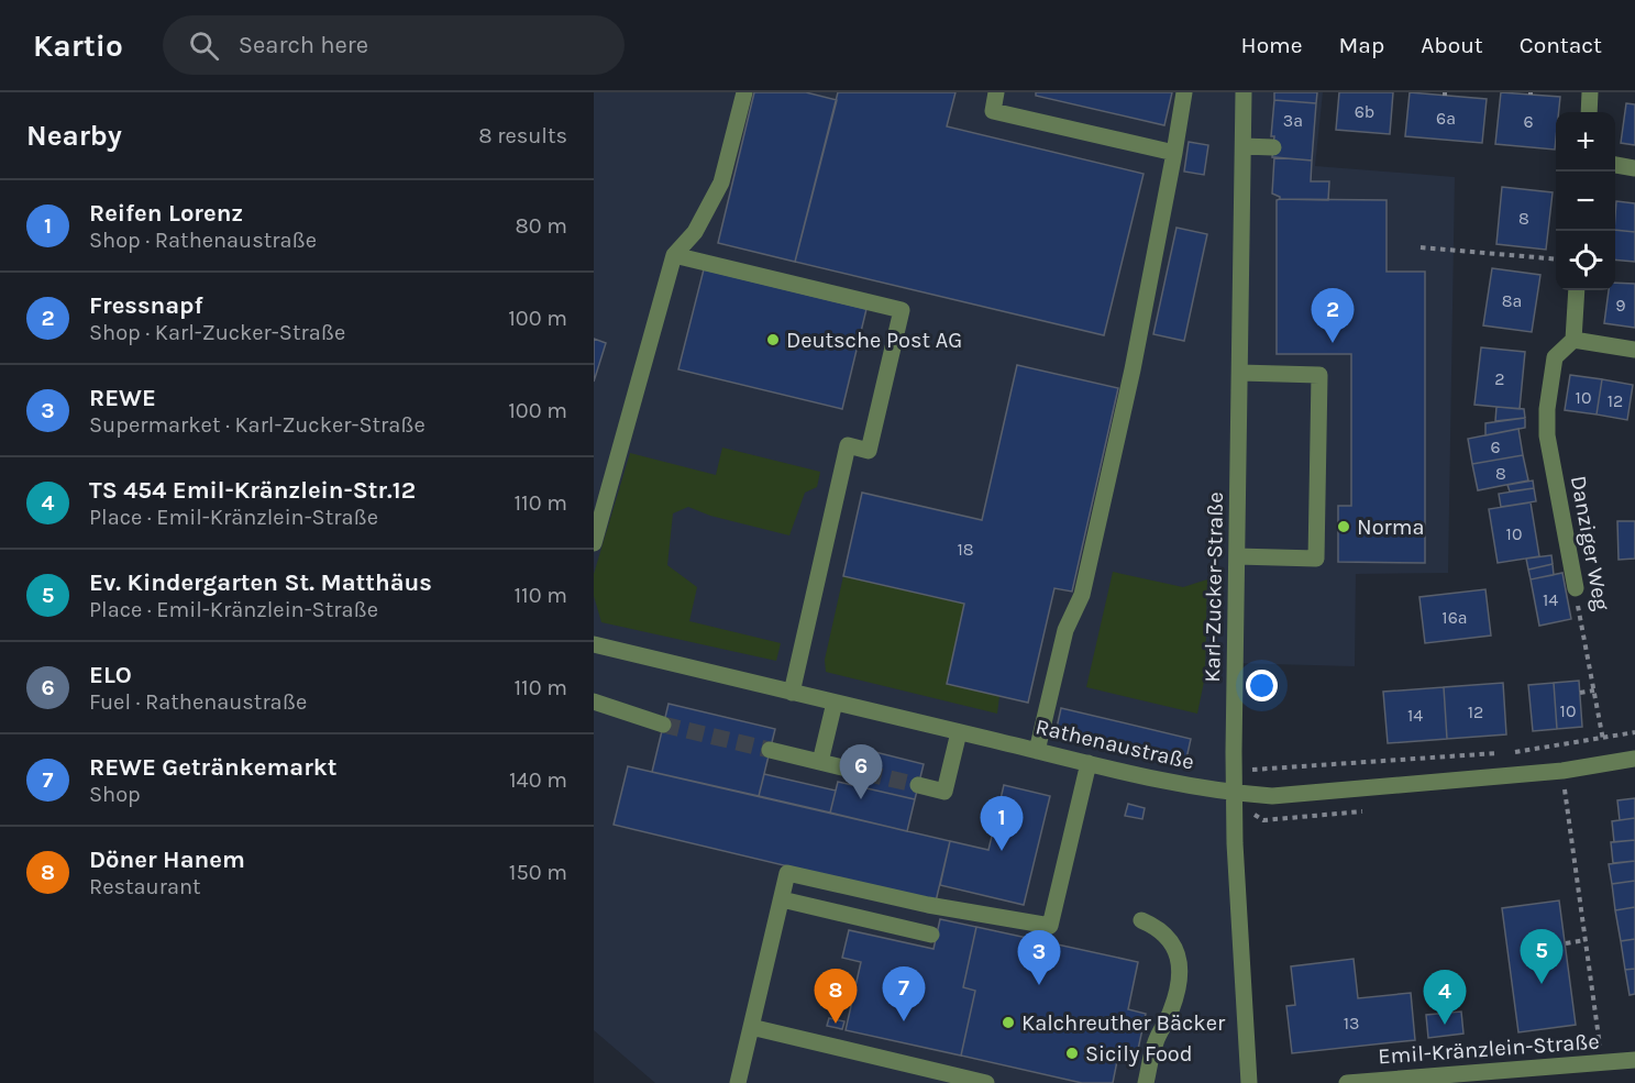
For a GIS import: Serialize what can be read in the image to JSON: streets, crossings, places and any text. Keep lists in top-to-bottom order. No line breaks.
{"streets":{"street":["Danziger Weg","Karl-Zucker-Straße","Rathenaustraße","Emil-Kränzlein-Straße"]},"crossings":[["Danziger Weg","Rathenaustraße"],["Karl-Zucker-Straße","Rathenaustraße"]],"places":["Deutsche Post AG","Norma","Kalchreuther Bäcker","Sicily Food"],"house_numbers":["6b","6a","3a","6","8","8a","9","2","10","12","6","8","10","18","14","16a","10","12","14","13"],"page":{"header":"Kartio","search":"Search here","nav":["Home","Map","About","Contact"],"heading":["Nearby","8 results"],"map_buttons":["+","−"],"list":[{"mark":"1","name":"Reifen Lorenz","note":"Shop · Rathenaustraße","value":"80 m"},{"mark":"2","name":"Fressnapf","note":"Shop · Karl-Zucker-Straße","value":"100 m"},{"mark":"3","name":"REWE","note":"Supermarket · Karl-Zucker-Straße","value":"100 m"},{"mark":"4","name":"TS 454 Emil-Kränzlein-Str.12","note":"Place · Emil-Kränzlein-Straße","value":"110 m"},{"mark":"5","name":"Ev. Kindergarten St. Matthäus","note":"Place · Emil-Kränzlein-Straße","value":"110 m"},{"mark":"6","name":"ELO","note":"Fuel · Rathenaustraße","value":"110 m"},{"mark":"7","name":"REWE Getränkemarkt","note":"Shop","value":"140 m"},{"mark":"8","name":"Döner Hanem","note":"Restaurant","value":"150 m"}],"pins":["2","6","1","5","3","7","8","4"]}}
